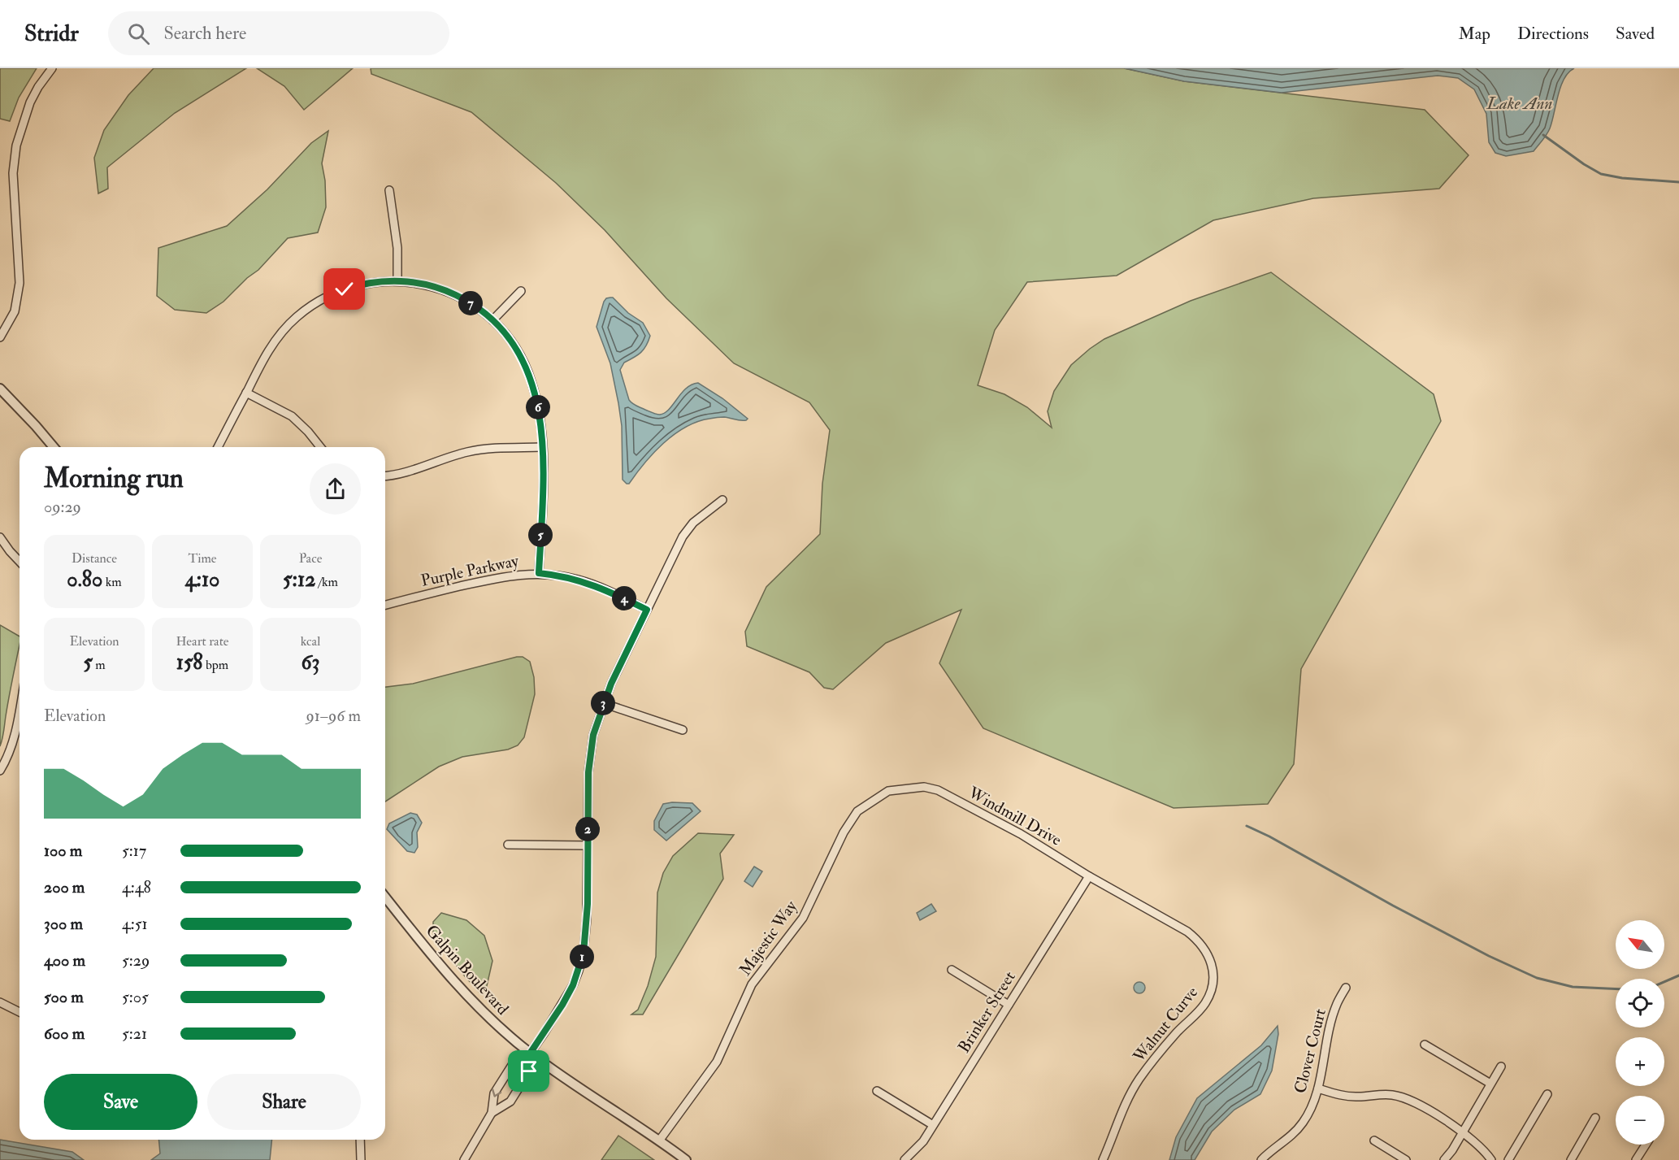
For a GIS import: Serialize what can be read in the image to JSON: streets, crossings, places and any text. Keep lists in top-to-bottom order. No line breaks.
{"streets":{"street":["Purple Parkway","Windmill Drive","Majestic Way","Galpin Boulevard","Brinker Street","Walnut Curve","Clover Court"]},"crossings":[["Windmill Drive","Majestic Way"],["Windmill Drive","Brinker Street"],["Windmill Drive","Walnut Curve"],["Majestic Way","Galpin Boulevard"],["Brinker Street","Walnut Curve"]],"water":["Lake Ann"],"north":"top left","page":{"header":"Stridr","search":"Search here","nav":["Map","Directions","Saved"],"pins":["7","6","5","4","3","2","1"],"heading":["Morning run","09:29"],"stats":[["Distance","0.80 km"],["Time","4:10"],["Pace","5:12 /km"],["Elevation","5 m"],["Heart rate","158 bpm"],["kcal","63"]],"chart":["Elevation","91–96 m"],"list":[{"name":"100 m","note":"5:17"},{"name":"200 m","note":"4:48"},{"name":"300 m","note":"4:51"},{"name":"400 m","note":"5:29"},{"name":"500 m","note":"5:05"},{"name":"600 m","note":"5:21"}],"map_buttons":["+","−"],"buttons":["Save","Share"]}}
